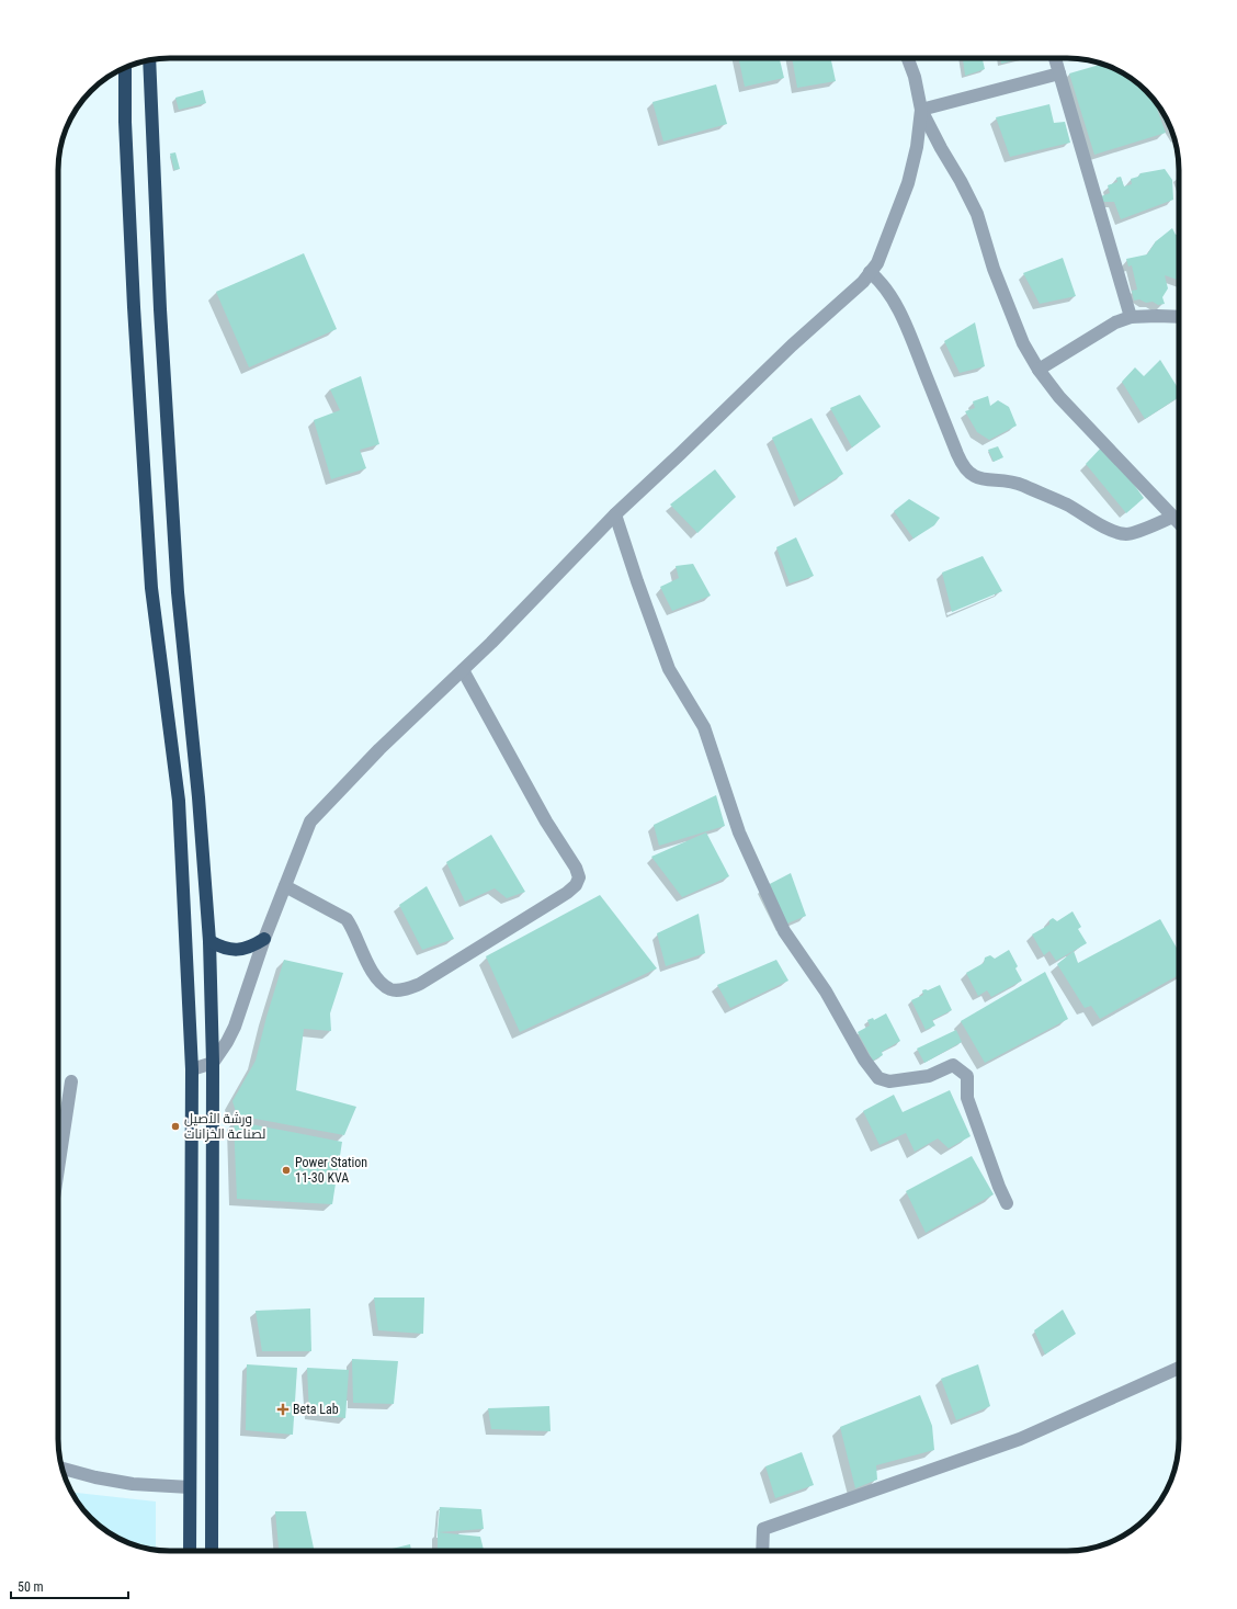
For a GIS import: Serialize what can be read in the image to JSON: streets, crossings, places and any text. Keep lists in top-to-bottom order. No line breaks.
{"places":{"other":["ورشة الأصيل لصناعة الخزانات","Power Station 11-30 KVA"],"health":["Beta Lab"]},"scale_bar":"50 m"}
